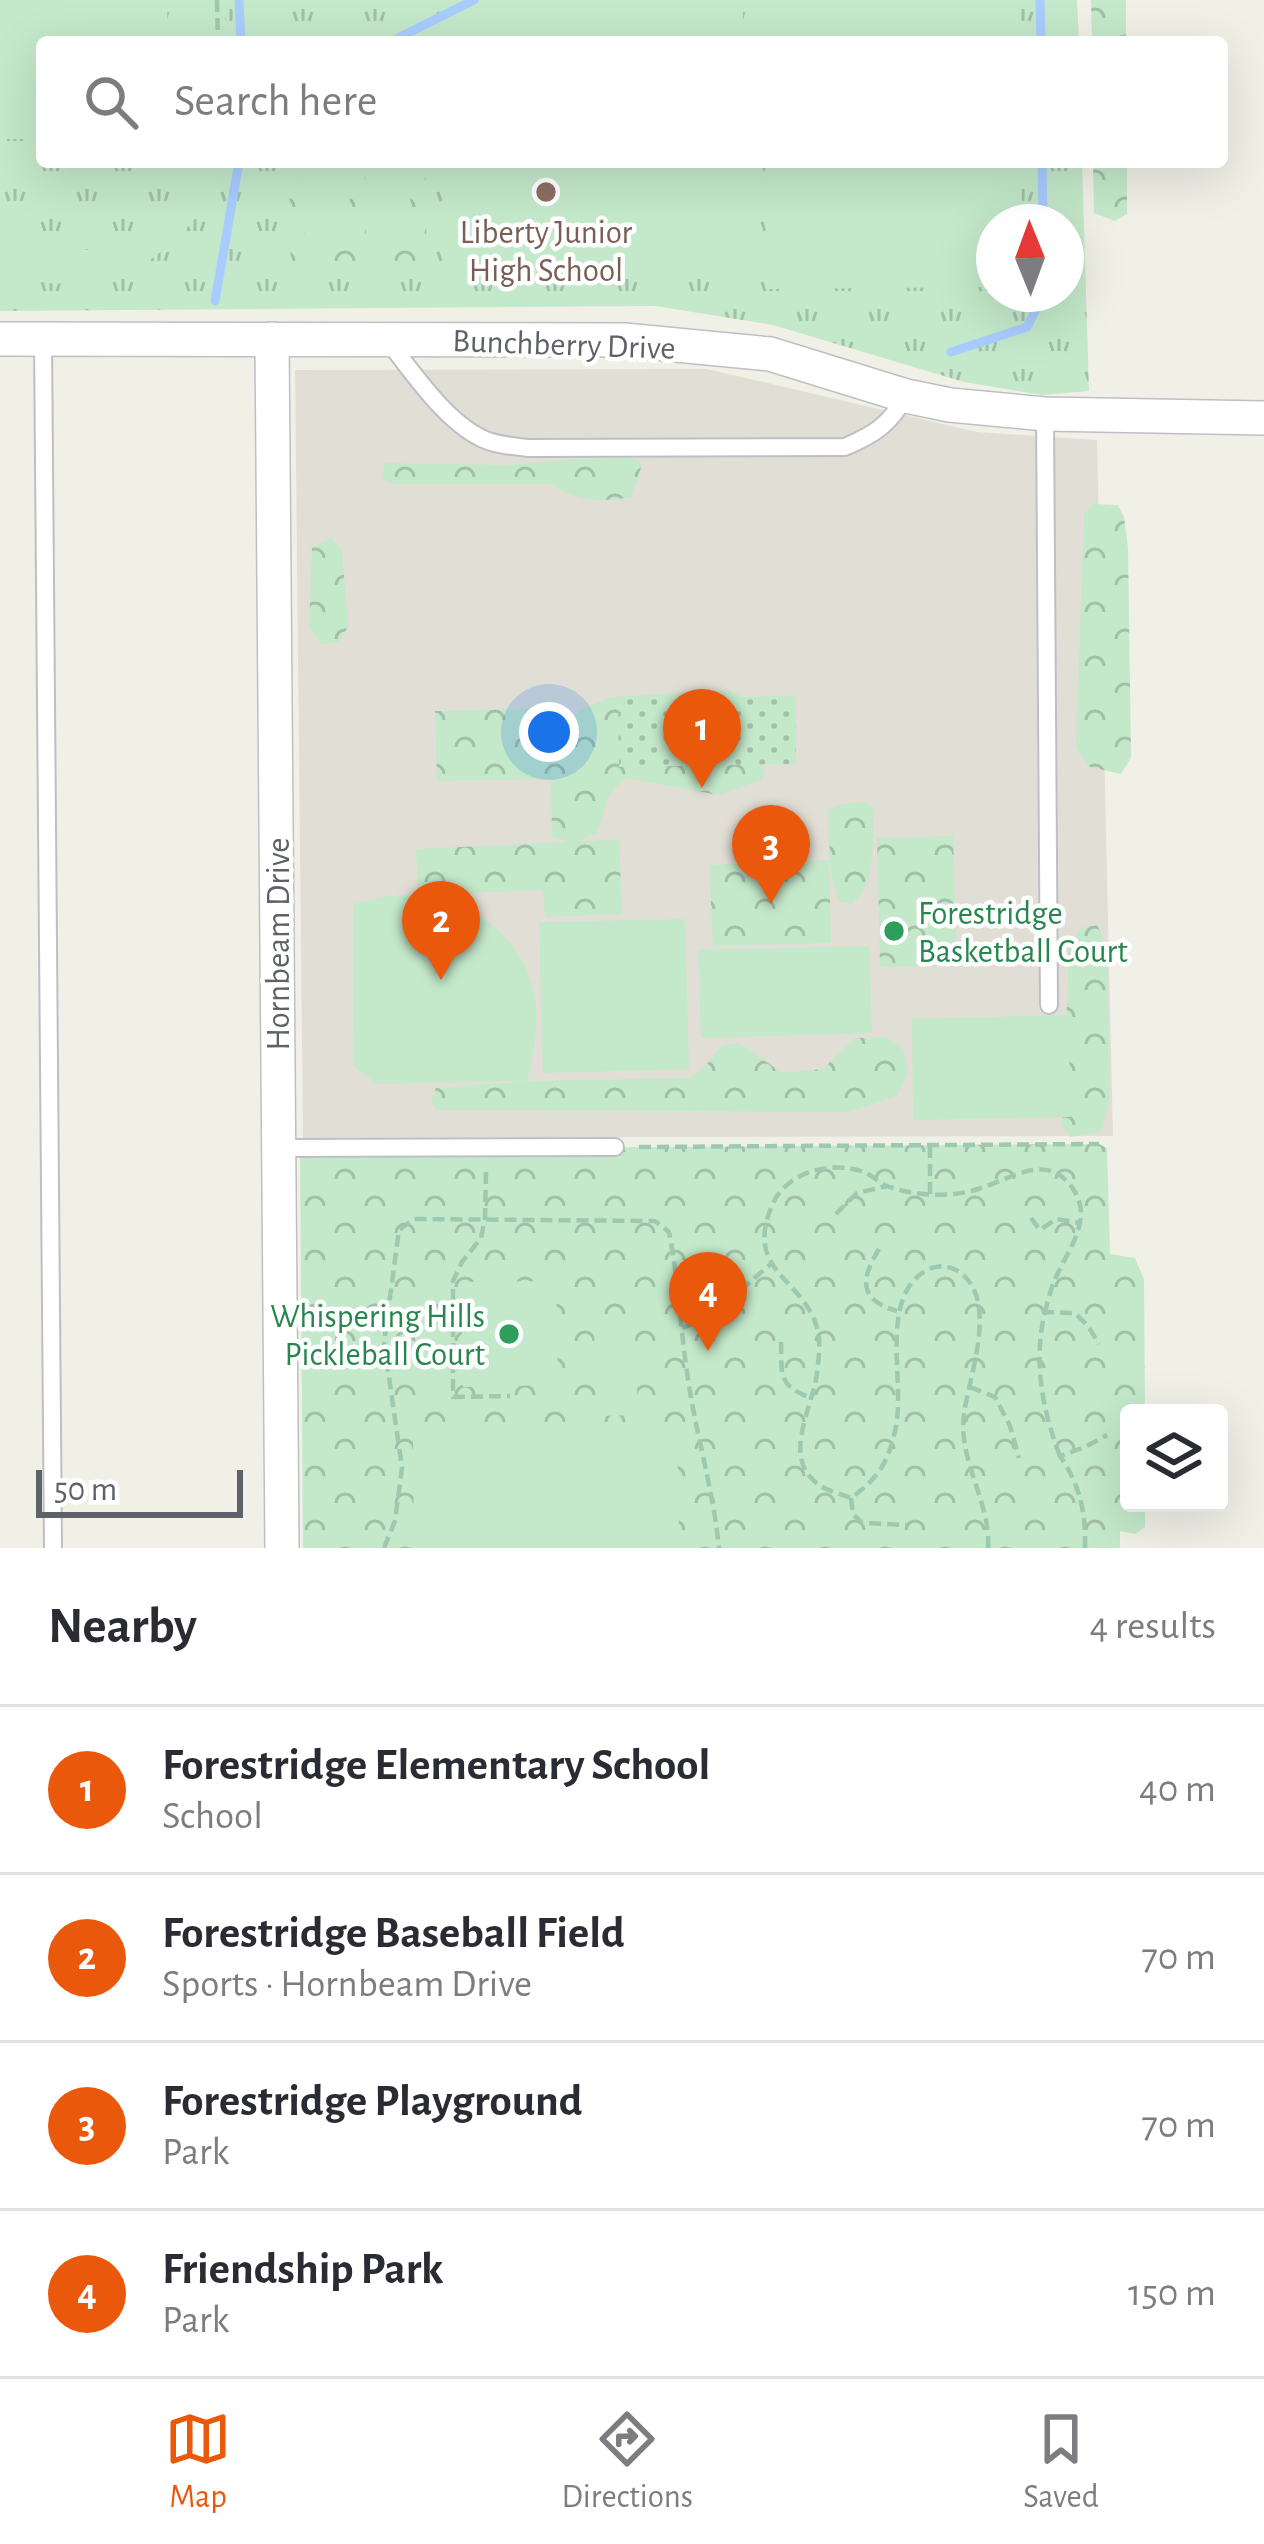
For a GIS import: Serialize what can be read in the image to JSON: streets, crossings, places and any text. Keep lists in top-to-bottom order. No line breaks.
{"streets":{"street":["Bunchberry Drive","Hornbeam Drive"]},"crossings":[["Bunchberry Drive","Hornbeam Drive"]],"places":["Liberty Junior High School","Forestridge Basketball Court","Whispering Hills Pickleball Court"],"scale_bar":"50 m","north":"top","page":{"search":"Search here","pins":["1","3","2","4"],"scale":"50 m","heading":["Nearby","4 results"],"list":[{"mark":"1","name":"Forestridge Elementary School","note":"School","value":"40 m"},{"mark":"2","name":"Forestridge Baseball Field","note":"Sports · Hornbeam Drive","value":"70 m"},{"mark":"3","name":"Forestridge Playground","note":"Park","value":"70 m"},{"mark":"4","name":"Friendship Park","note":"Park","value":"150 m"}],"nav":["Map","Directions","Saved"]}}
